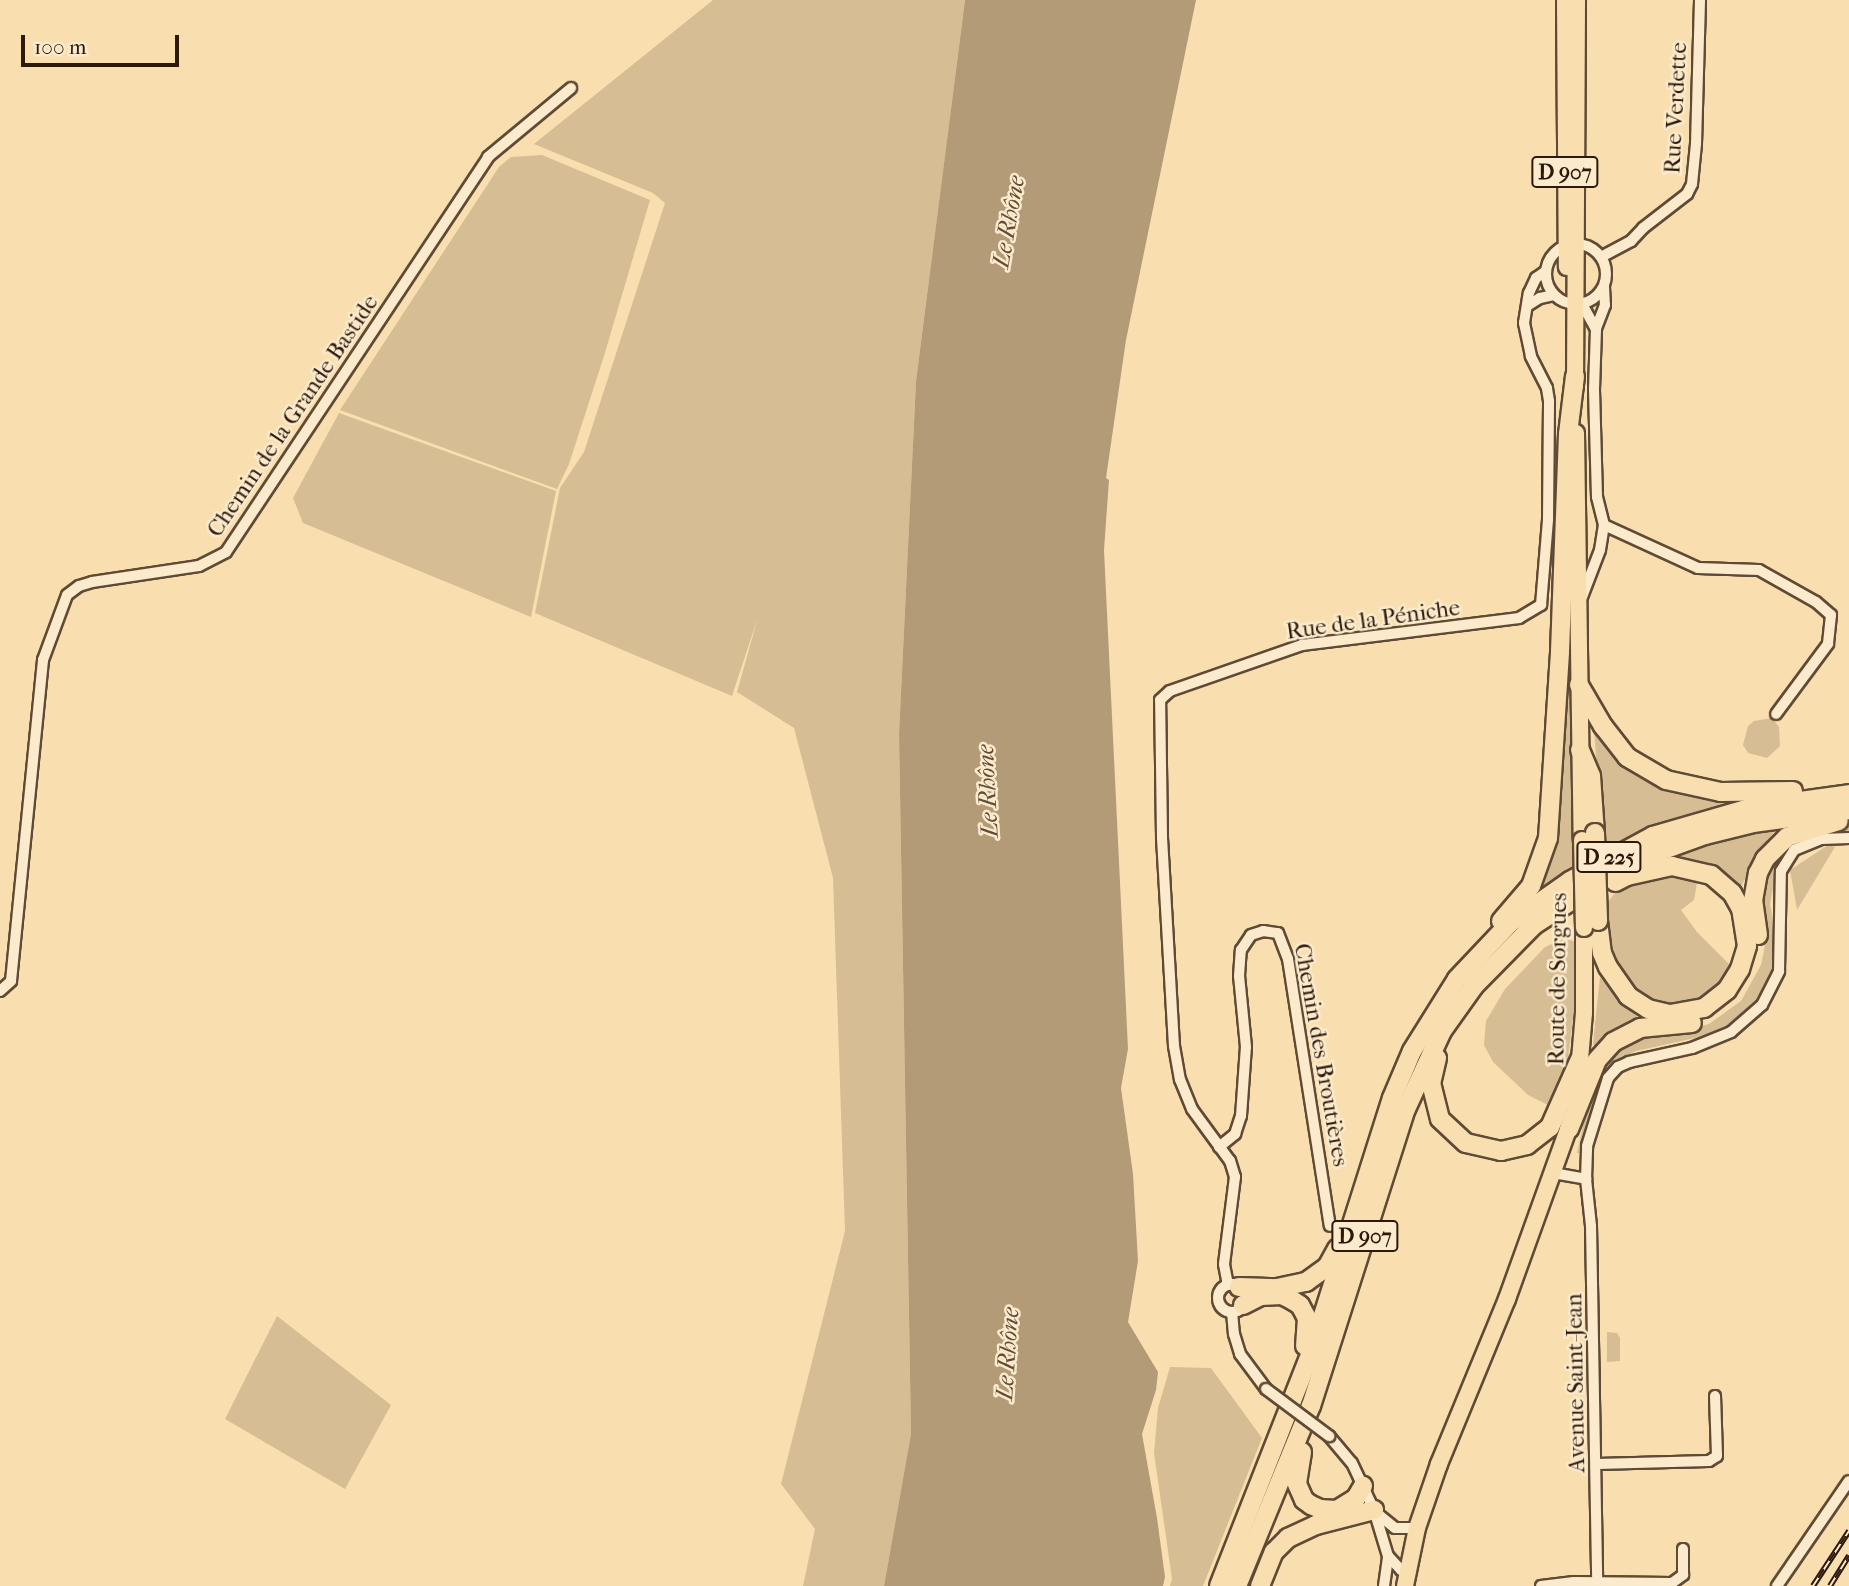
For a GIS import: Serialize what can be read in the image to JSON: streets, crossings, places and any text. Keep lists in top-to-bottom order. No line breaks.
{"streets":{"highway":["D 907","D 225"],"main road":["Route de Sorgues"],"street":["Rue Verdette","Chemin de la Grande Bastide","Rue de la Péniche","Chemin des Broutières","Avenue Saint-Jean"]},"crossings":[["D 907","D 225"],["D 907","Route de Sorgues"],["Rue de la Péniche","Chemin des Broutières"]],"water":["Le Rhône"],"scale_bar":"100 m"}
